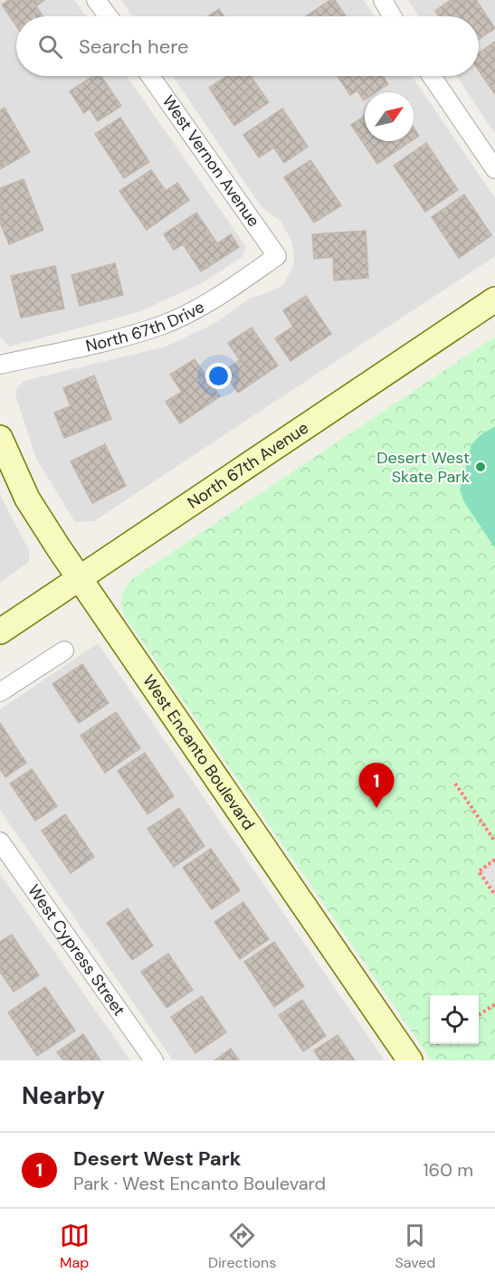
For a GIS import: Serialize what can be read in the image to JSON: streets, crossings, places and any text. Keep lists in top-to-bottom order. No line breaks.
{"streets":{"street":["West Vernon Avenue","North 67th Drive","North 67th Avenue","West Encanto Boulevard","West Cypress Street"]},"crossings":[["West Vernon Avenue","North 67th Drive"],["North 67th Avenue","West Encanto Boulevard"]],"places":["Desert West Skate Park"],"north":"top right","page":{"search":"Search here","pins":"1","heading":"Nearby","list":[{"mark":"1","name":"Desert West Park","note":"Park · West Encanto Boulevard","value":"160 m"}],"nav":["Map","Directions","Saved"]}}
